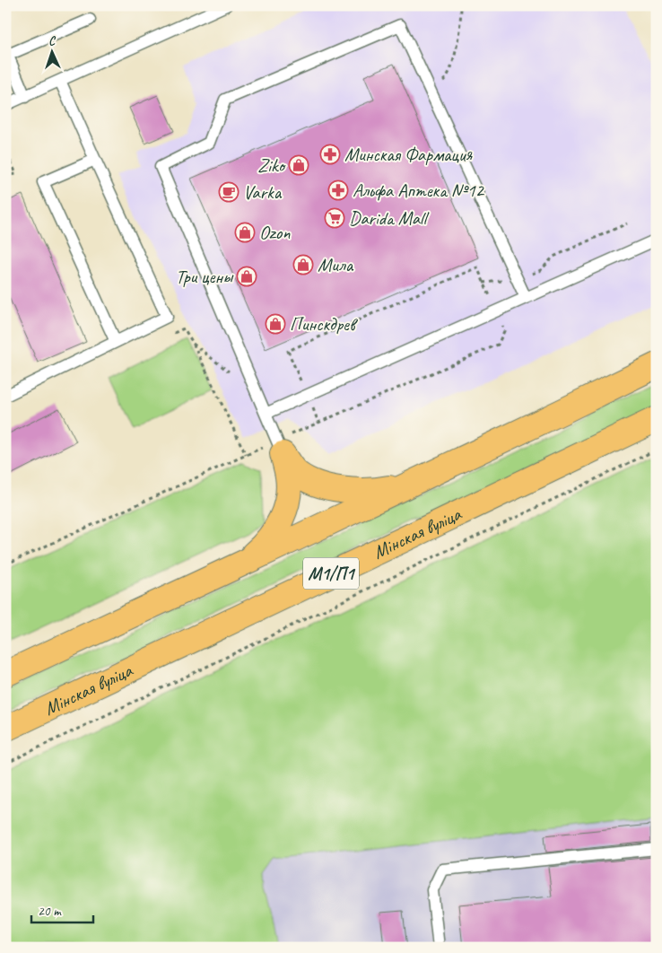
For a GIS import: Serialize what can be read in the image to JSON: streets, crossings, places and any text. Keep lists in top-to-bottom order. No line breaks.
{"streets":{"main road":["Мінская вуліца","М1/П1"]},"places":{"pharmacy":["Минская Фармация","Альфа Аптека №12"],"shop":["Ziko","Ozon","Мила","Три цены","Пинскдрев"],"cafe":["Varka"],"supermarket":["Darida Mall"]},"scale_bar":"20 m","north":"top"}
